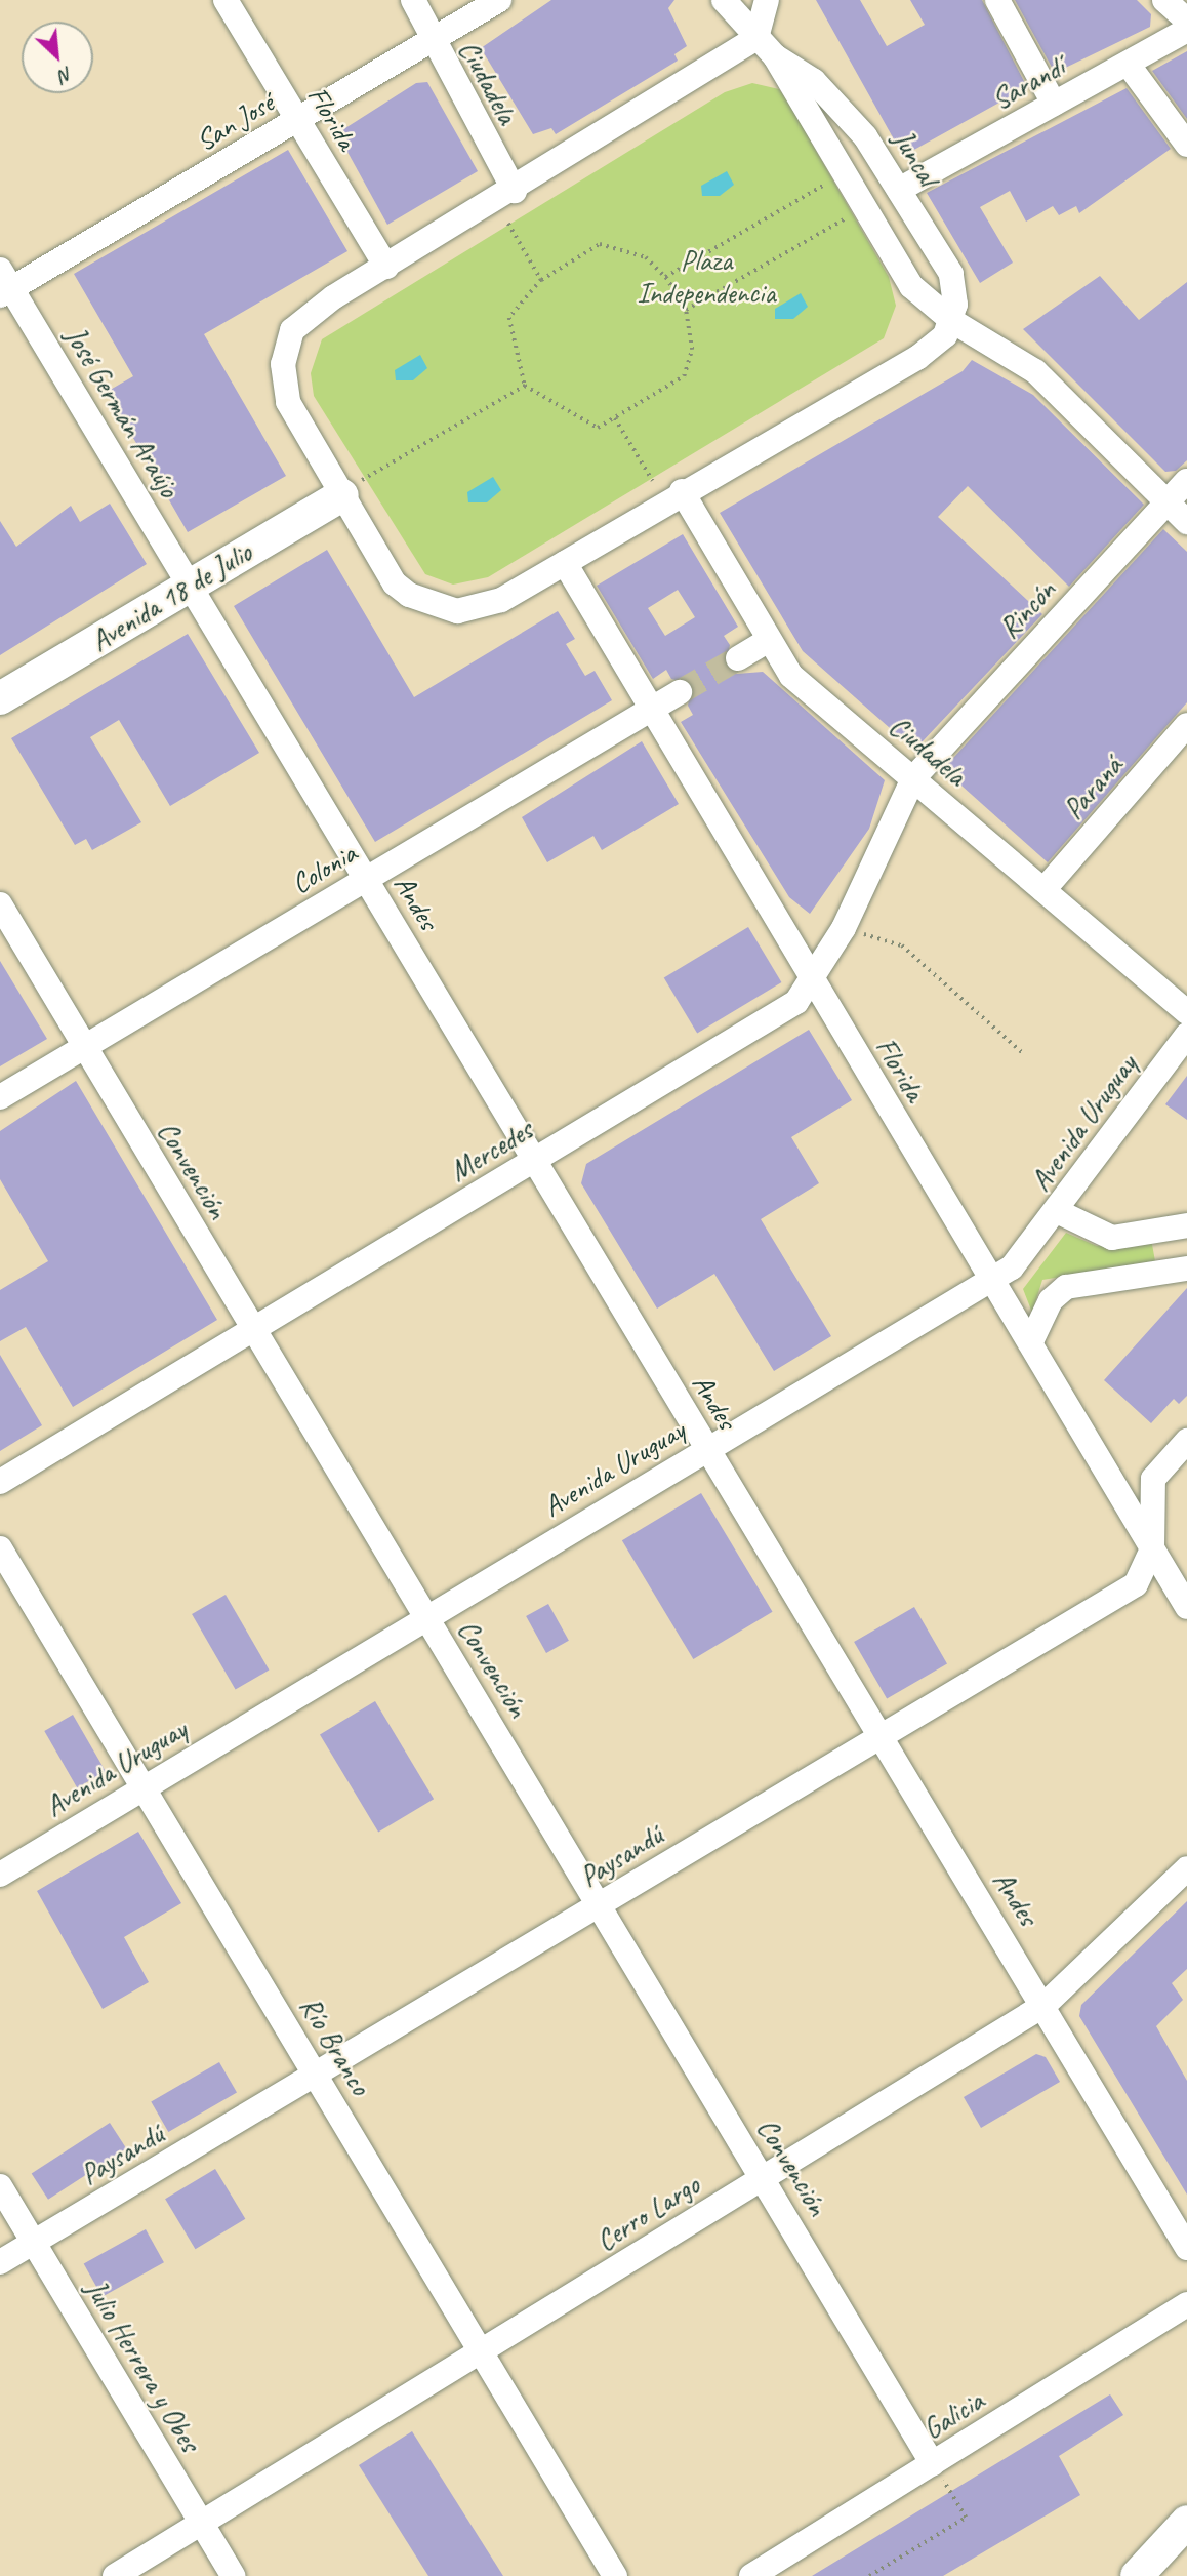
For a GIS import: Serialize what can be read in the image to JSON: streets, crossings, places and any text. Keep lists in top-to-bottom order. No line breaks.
{"streets":{"main road":["Avenida 18 de Julio"],"street":["Ciudadela","Sarandí","Florida","San José","Juncal","José Germán Araújo","Rincón","Paraná","Colonia","Andes","Avenida Uruguay","Mercedes","Convención","Paysandú","Río Branco","Cerro Largo","Julio Herrera y Obes","Galicia"]},"crossings":[["Ciudadela","San José"],["Ciudadela","Rincón"],["Ciudadela","Paraná"],["Ciudadela","Mercedes"],["Sarandí","Juncal"],["Florida","San José"],["Florida","Colonia"],["Florida","Avenida Uruguay"],["Florida","Mercedes"],["Florida","Paysandú"],["San José","José Germán Araújo"],["Juncal","Rincón"],["José Germán Araújo","Avenida 18 de Julio"],["José Germán Araújo","Andes"],["Avenida 18 de Julio","Andes"],["Rincón","Mercedes"],["Colonia","Andes"],["Colonia","Convención"],["Andes","Avenida Uruguay"],["Andes","Mercedes"],["Andes","Paysandú"],["Andes","Cerro Largo"],["Avenida Uruguay","Convención"],["Avenida Uruguay","Río Branco"],["Mercedes","Convención"],["Convención","Paysandú"],["Convención","Cerro Largo"],["Convención","Galicia"],["Paysandú","Río Branco"],["Paysandú","Julio Herrera y Obes"],["Río Branco","Cerro Largo"],["Cerro Largo","Julio Herrera y Obes"]],"parks":["Plaza Independencia"],"north":"bottom right"}
